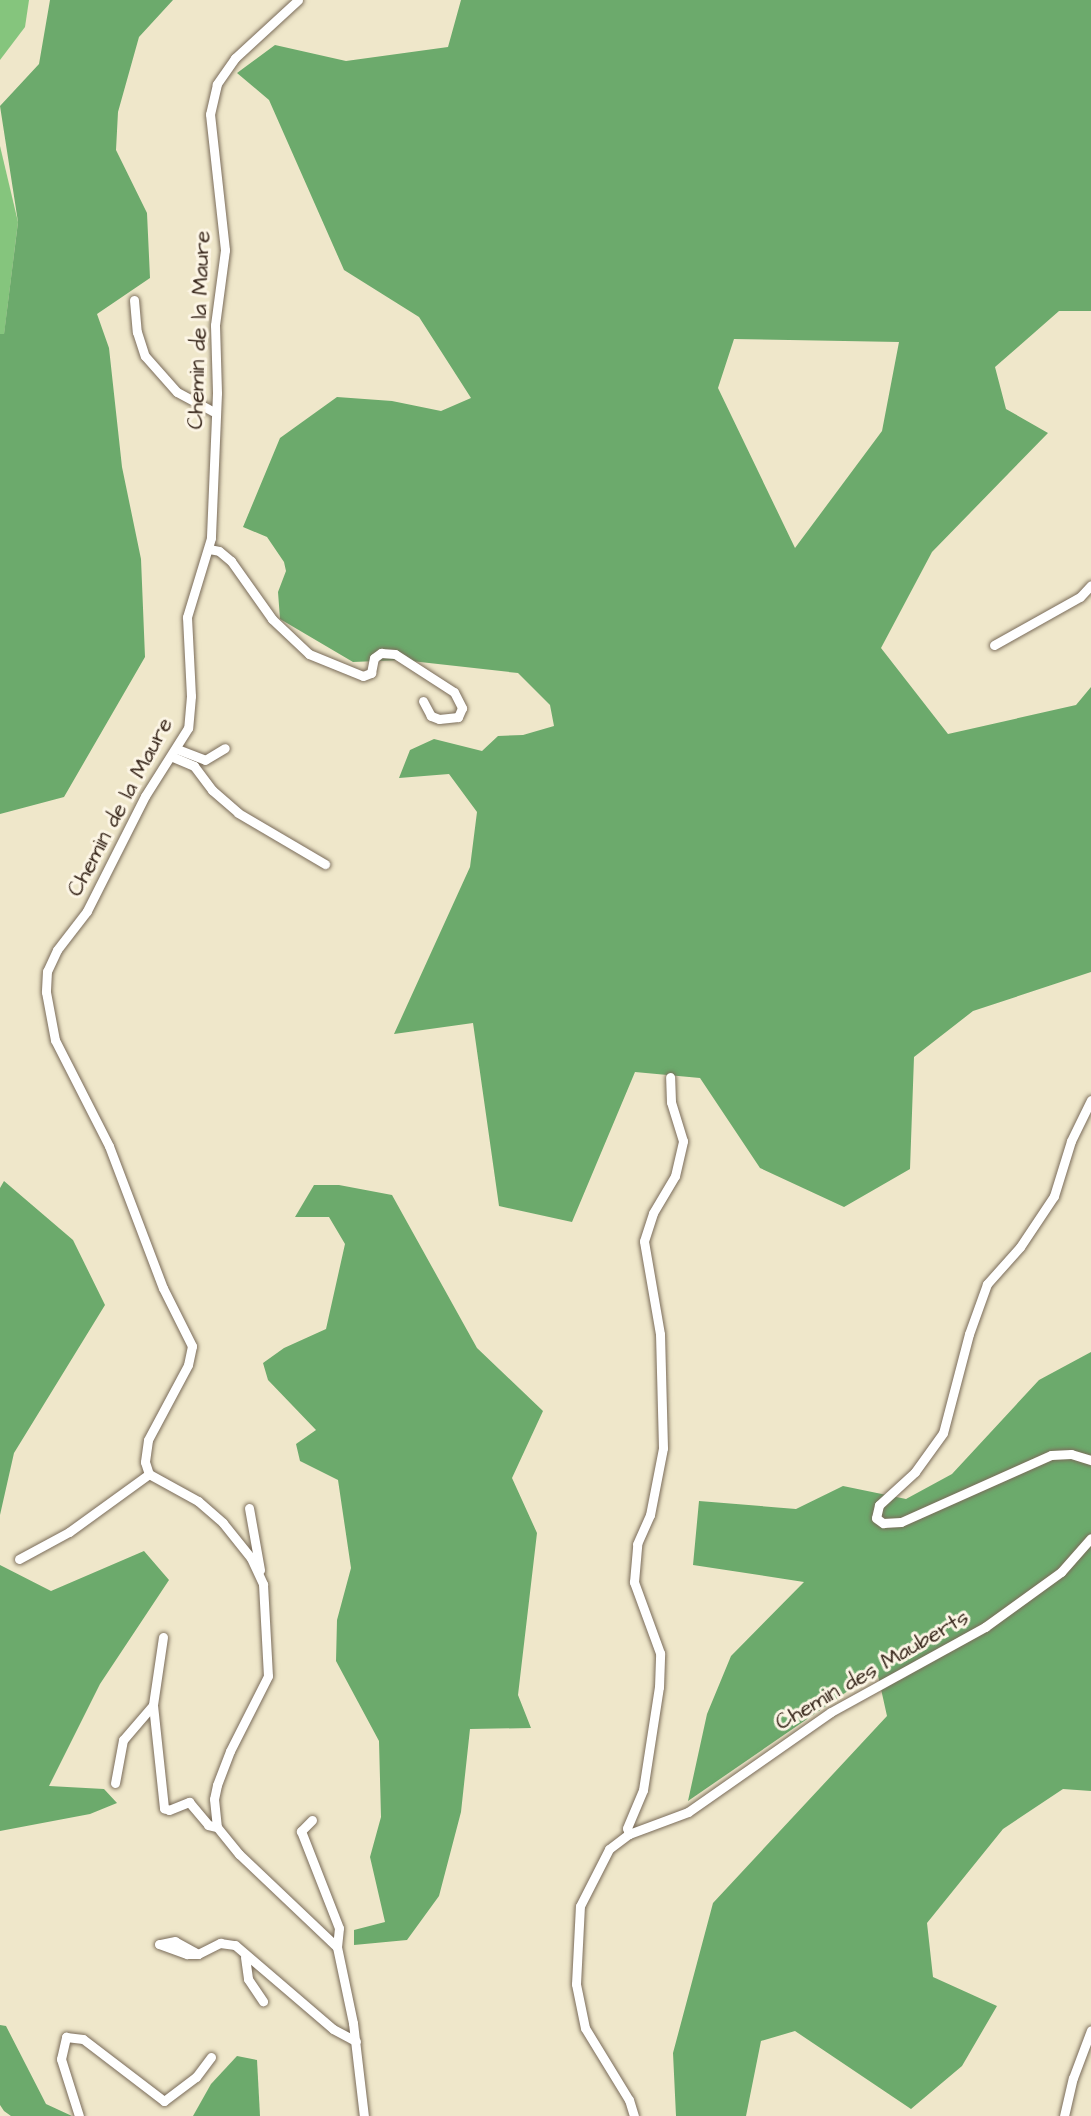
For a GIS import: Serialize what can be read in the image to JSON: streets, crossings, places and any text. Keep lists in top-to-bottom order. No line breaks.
{"streets":{"street":["Chemin de la Maure","Chemin des Mauberts"]}}
